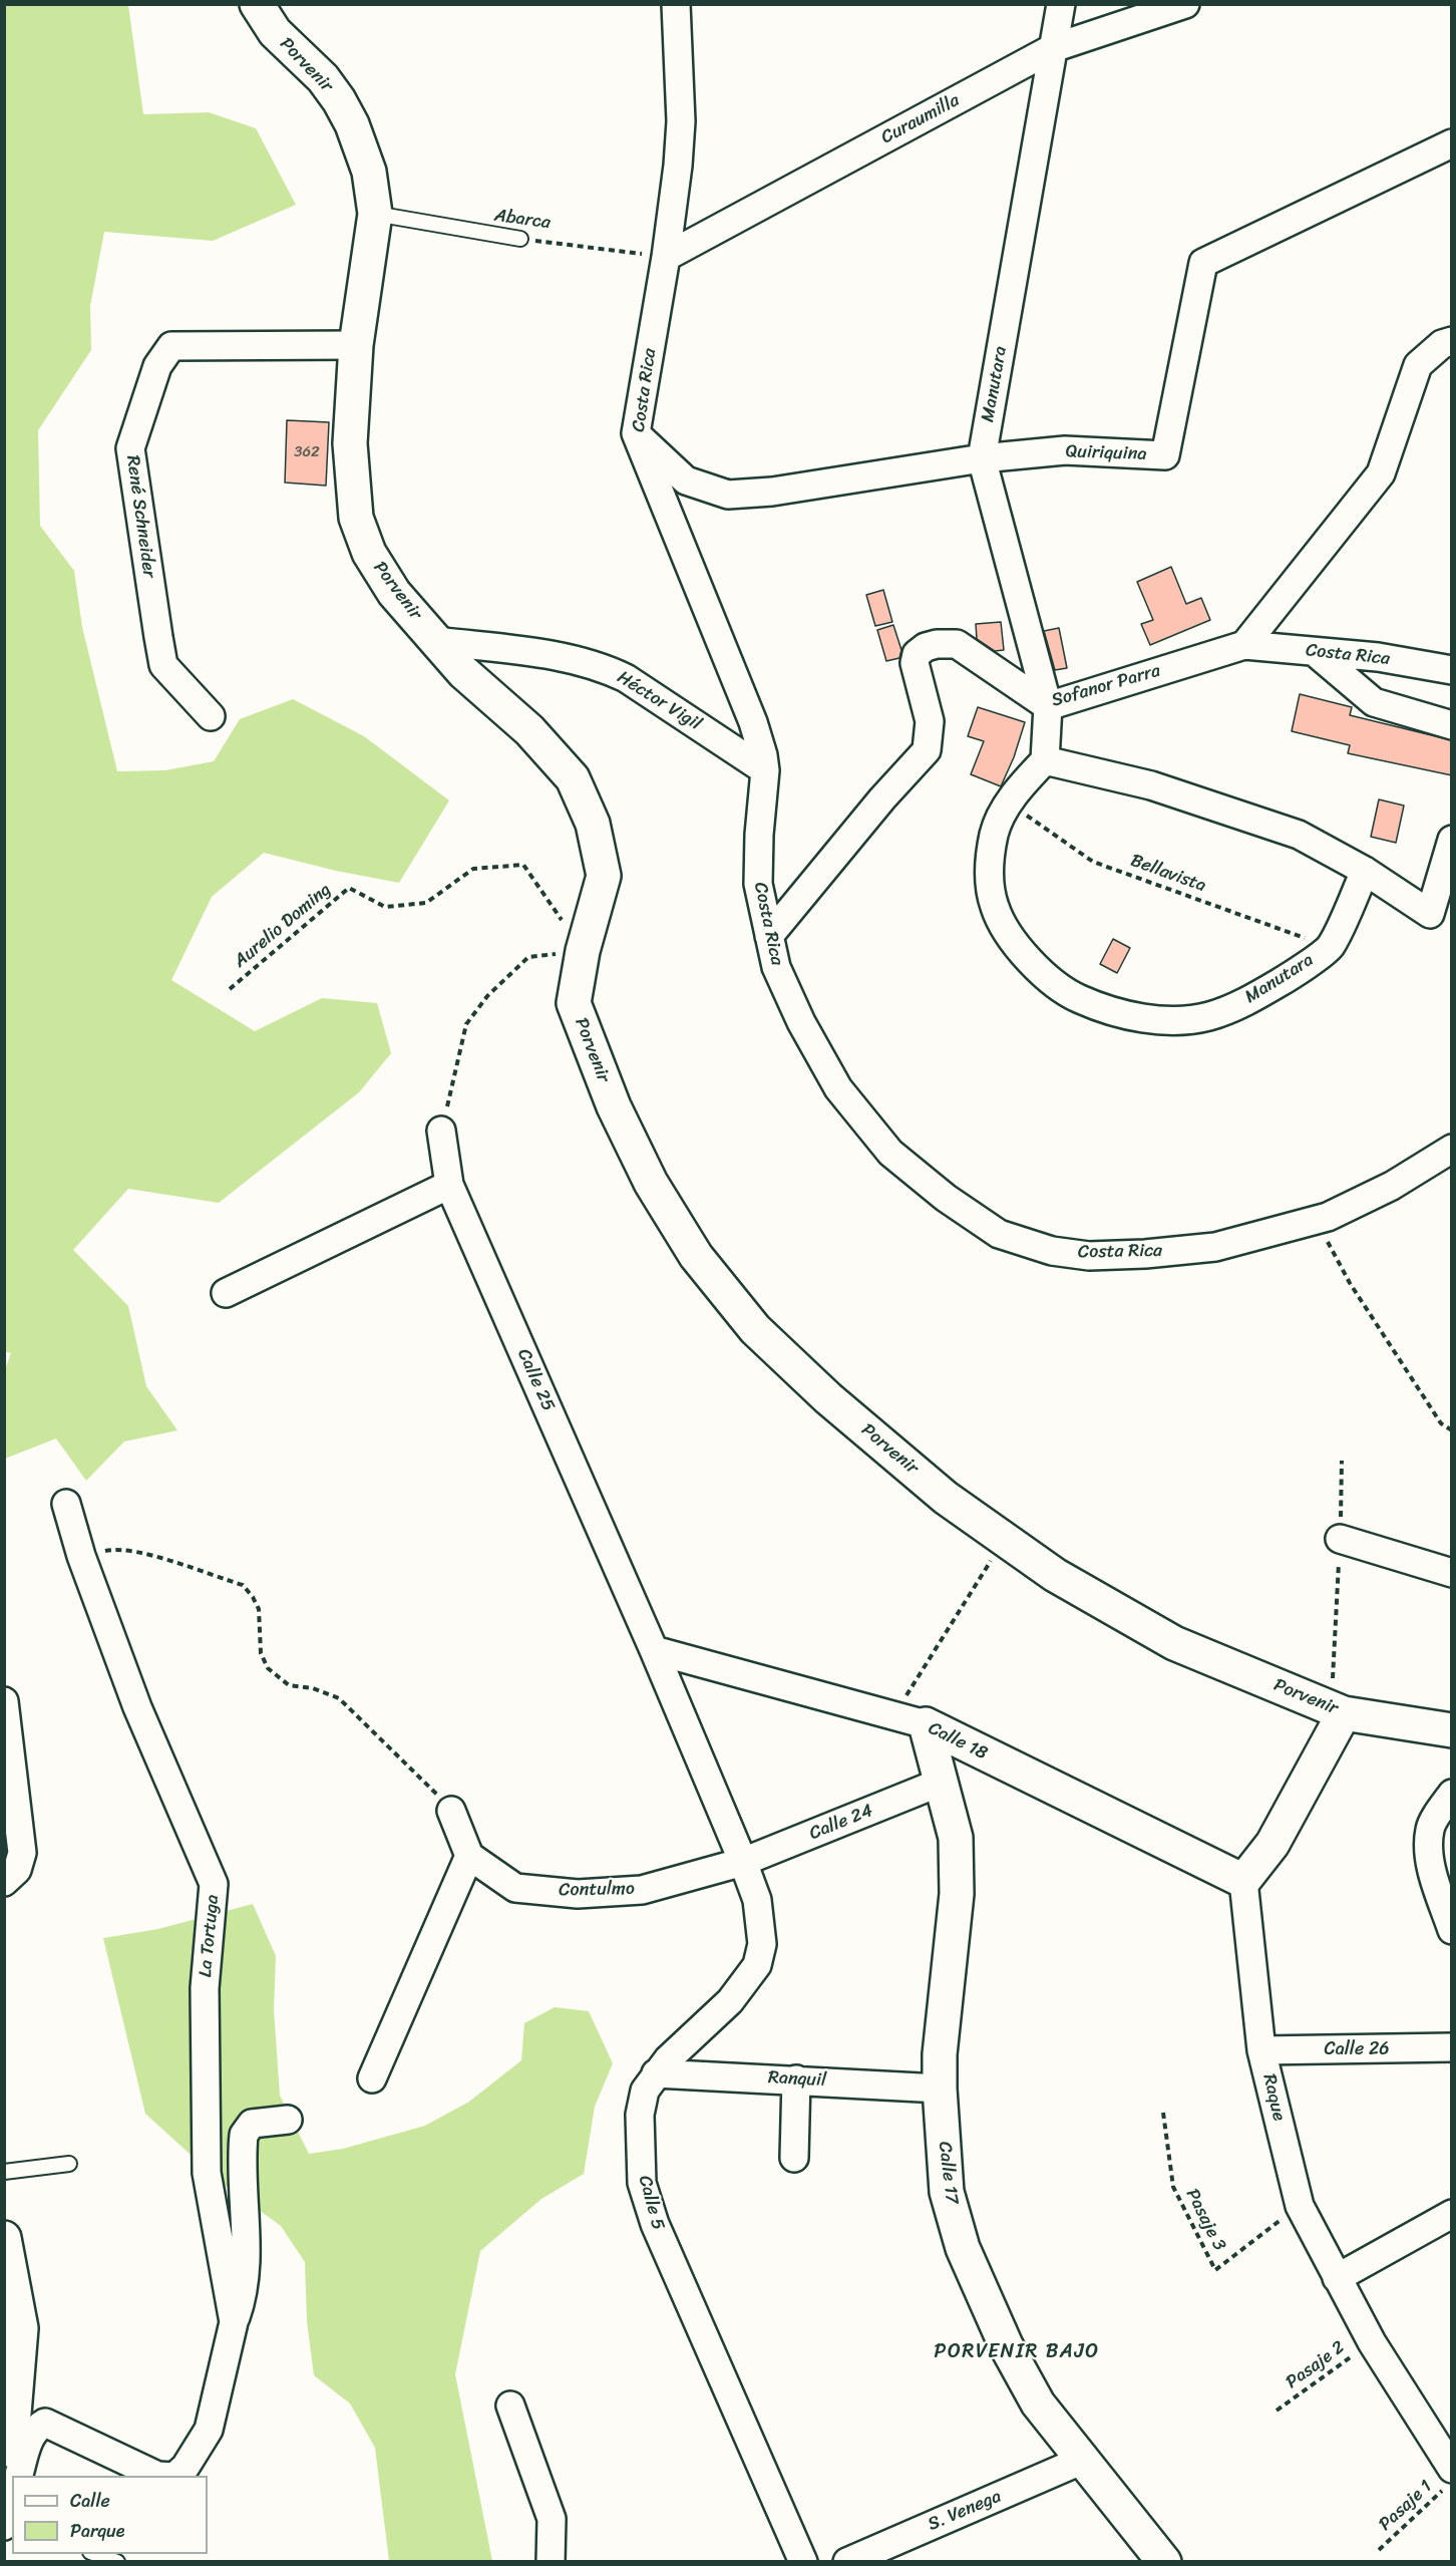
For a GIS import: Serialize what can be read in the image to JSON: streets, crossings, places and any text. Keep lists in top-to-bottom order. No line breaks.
{"streets":{"street":["Porvenir","Curaumilla","Manutara","Costa Rica","Quiriquina","René Schneider","Sofanor Parra","Héctor Vigil","Calle 25","Calle 18","Calle 24","Contulmo","La Tortuga","Calle 26","Ranquil","Raque","Calle 17","Calle 5","S. Venega"],"lane":["Abarca"],"path":["Bellavista","Aurelio Doming","Pasaje 3","Pasaje 2","Pasaje 1"]},"crossings":[["Porvenir","Abarca"],["Porvenir","René Schneider"],["Porvenir","Héctor Vigil"],["Porvenir","Aurelio Doming"],["Curaumilla","Abarca"],["Curaumilla","Manutara"],["Curaumilla","Costa Rica"],["Abarca","Costa Rica"],["Manutara","Quiriquina"],["Manutara","Sofanor Parra"],["Manutara","Bellavista"],["Costa Rica","Quiriquina"],["Costa Rica","Sofanor Parra"],["Costa Rica","Héctor Vigil"],["Calle 25","Calle 18"],["Calle 25","Calle 24"],["Calle 25","Contulmo"],["Calle 25","Calle 5"],["Calle 18","Raque"],["Calle 18","Calle 17"],["Calle 24","Contulmo"],["Calle 24","Calle 17"],["Calle 24","Calle 5"],["Contulmo","Calle 5"],["Calle 26","Raque"],["Ranquil","Calle 17"],["Ranquil","Calle 5"],["Raque","Pasaje 3"],["Raque","Pasaje 2"],["Raque","Pasaje 1"],["Calle 17","S. Venega"]],"districts":["PORVENIR BAJO"],"house_numbers":["362"],"legend":["Calle","Parque"]}
